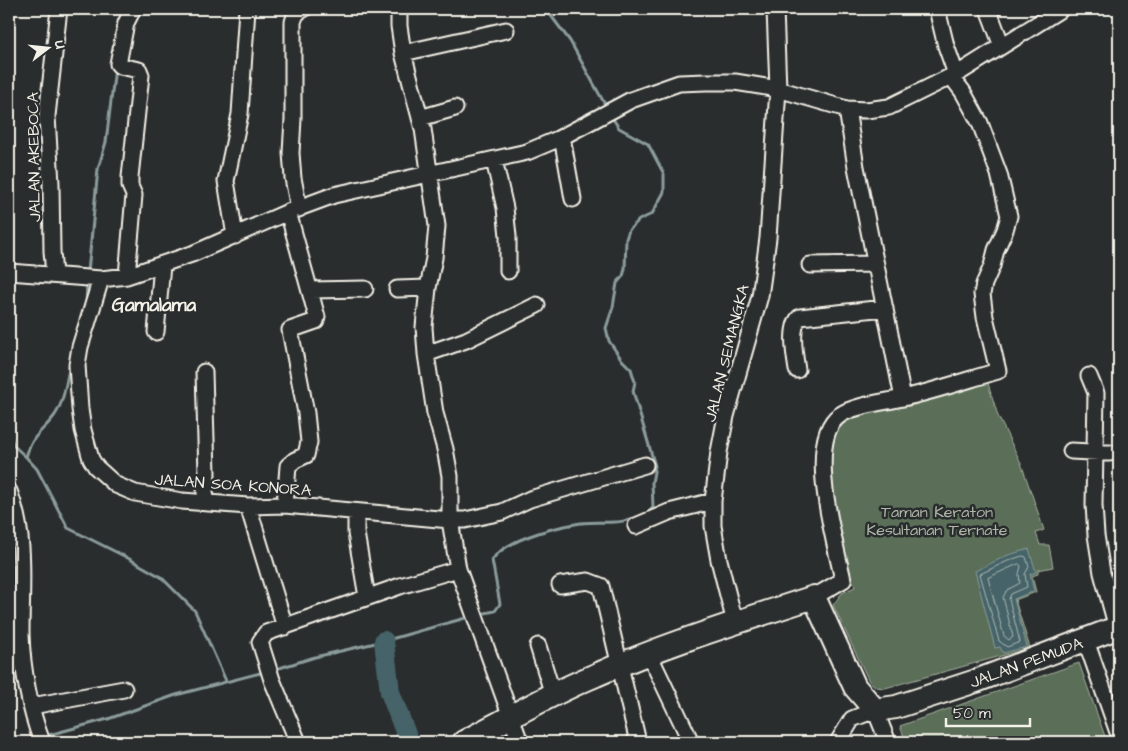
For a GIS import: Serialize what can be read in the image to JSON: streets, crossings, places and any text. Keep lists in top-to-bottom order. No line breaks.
{"streets":{"highway":["JALAN PEMUDA"],"street":["JALAN AKEBOCA","JALAN SEMANGKA","JALAN SOA KONORA"]},"districts":["Gamalama"],"parks":["Taman Keraton Kesultanan Ternate"],"scale_bar":"50 m","north":"right"}
